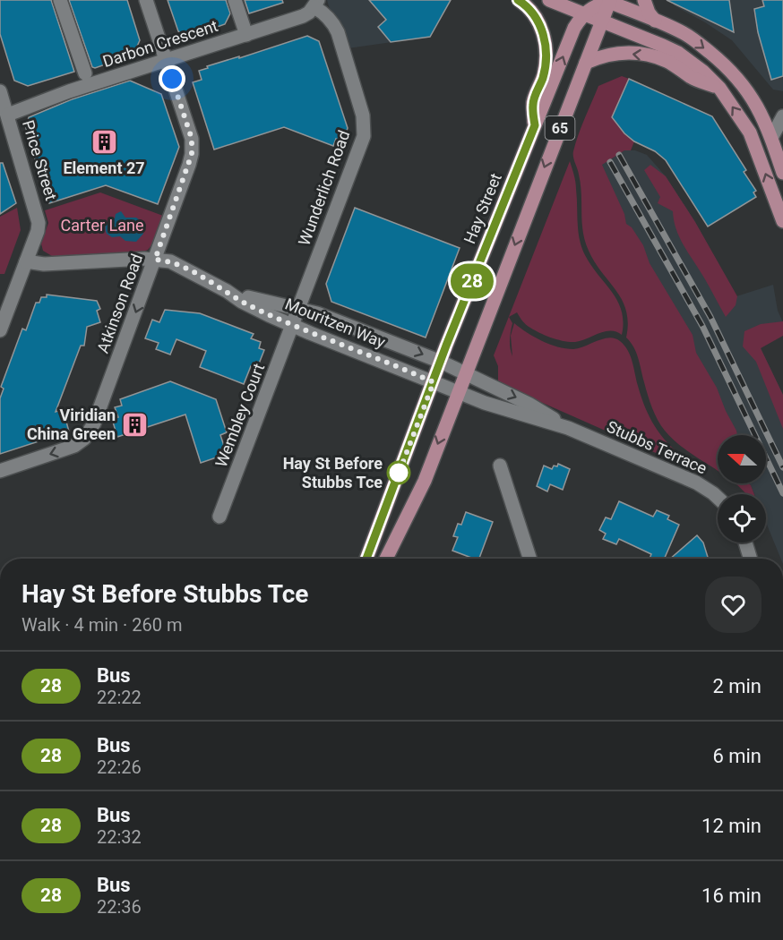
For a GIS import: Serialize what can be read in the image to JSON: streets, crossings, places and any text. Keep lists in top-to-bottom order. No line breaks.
{"streets":{"main road":["65","Hay Street"],"street":["Darbon Crescent","Price Street","Wunderlich Road","Atkinson Road","Mouritzen Way","Wembley Court","Stubbs Terrace"]},"crossings":[["Darbon Crescent","Price Street"],["Darbon Crescent","Wunderlich Road"],["Darbon Crescent","Atkinson Road"],["65","Stubbs Terrace"],["Price Street","Mouritzen Way"],["Wunderlich Road","Mouritzen Way"],["Wunderlich Road","Wembley Court"],["Hay Street","Mouritzen Way"],["Hay Street","Stubbs Terrace"],["Atkinson Road","Mouritzen Way"],["Mouritzen Way","Wembley Court"],["Mouritzen Way","Stubbs Terrace"]],"one_way":["Atkinson Road"],"parks":["Carter Lane"],"places":{"building":["Element 27","Viridian China Green"],"other":["Hay St Before Stubbs Tce"]},"lines":["bus line 28"],"north":"left","page":{"on_map":"28","heading":["Hay St Before Stubbs Tce","Walk · 4 min · 260 m"],"list":[{"mark":"28","name":"Bus","note":"22:22","value":"2 min"},{"mark":"28","name":"Bus","note":"22:26","value":"6 min"},{"mark":"28","name":"Bus","note":"22:32","value":"12 min"},{"mark":"28","name":"Bus","note":"22:36","value":"16 min"}]}}
